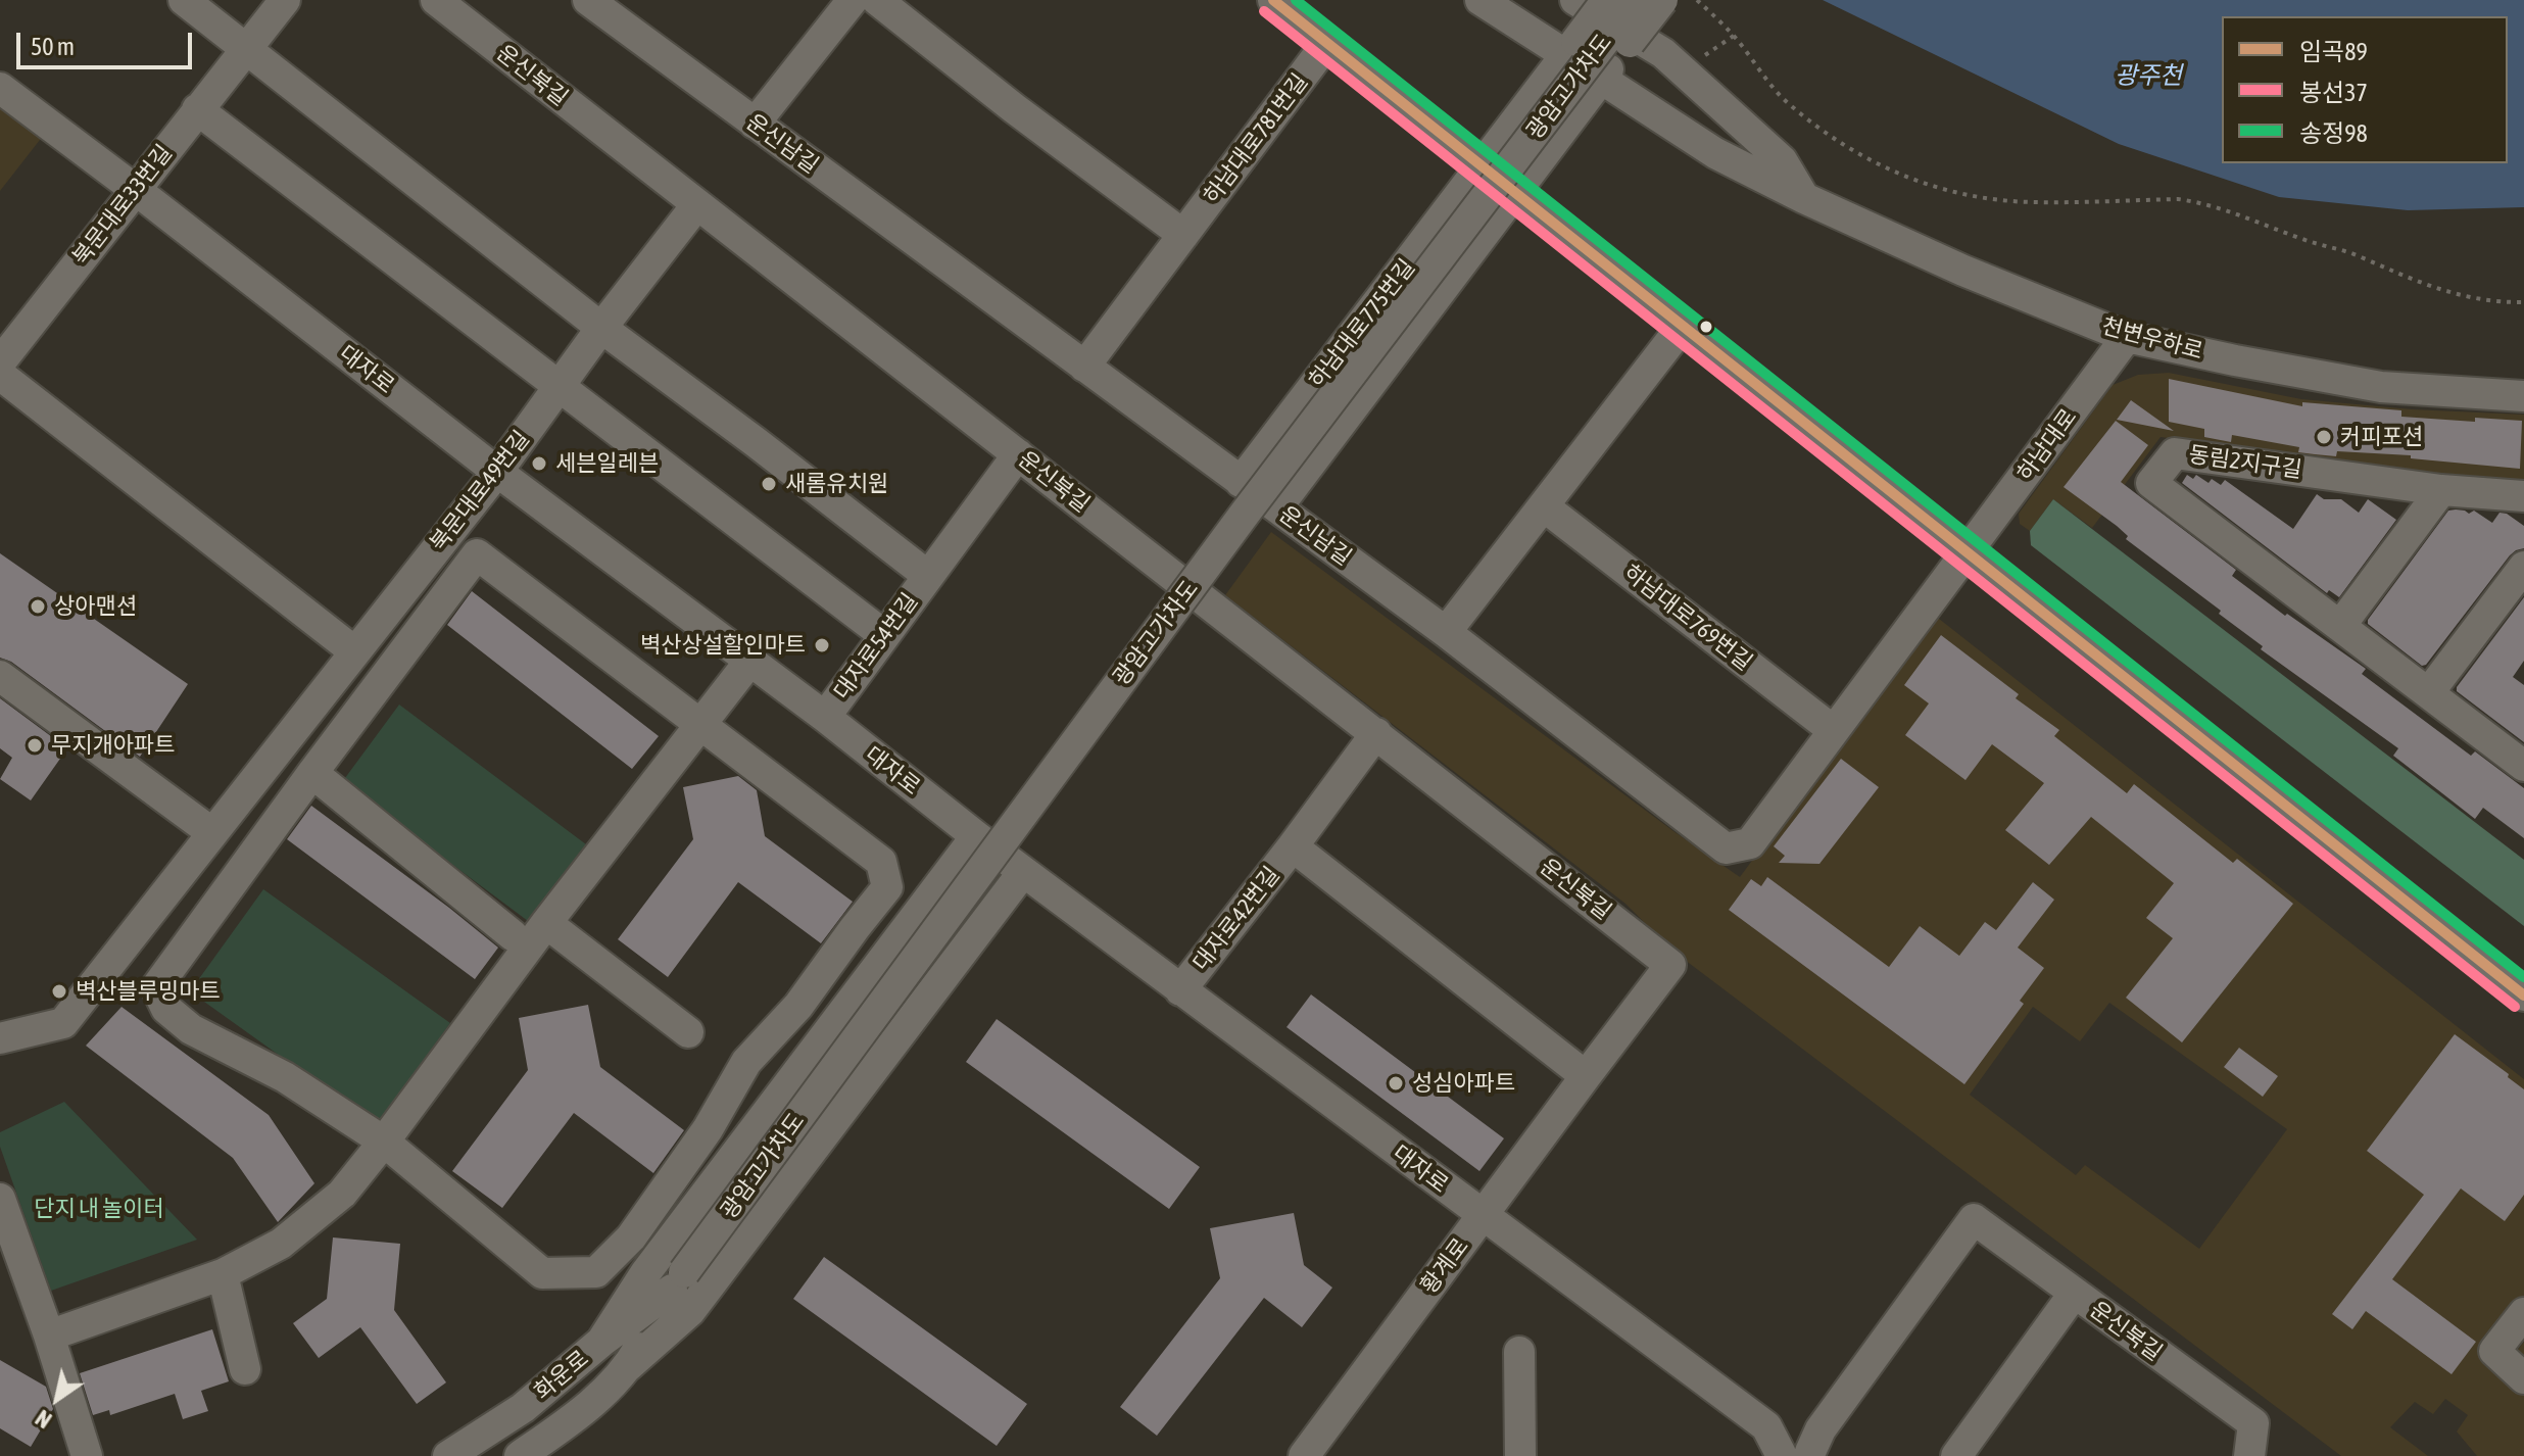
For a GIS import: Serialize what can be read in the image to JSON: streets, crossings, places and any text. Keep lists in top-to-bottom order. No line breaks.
{"streets":{"street":["운신북길","광암고가차도","하남대로781번길","운신남길","북문대로33번길","하남대로775번길","천변우하로","대자로","하남대로","동림2지구길","북문대로49번길","하남대로769번길","대자로54번길","대자로42번길","황계로","화운로"]},"crossings":[["운신북길","대자로"],["운신북길","북문대로49번길"],["운신북길","대자로54번길"],["운신북길","대자로42번길"],["운신북길","황계로"],["광암고가차도","화운로"],["하남대로781번길","운신남길"],["운신남길","하남대로775번길"],["운신남길","하남대로"],["운신남길","하남대로769번길"],["북문대로33번길","대자로"],["천변우하로","하남대로"],["대자로","북문대로49번길"],["대자로","대자로54번길"],["대자로","대자로42번길"],["대자로","황계로"],["북문대로49번길","대자로54번길"],["대자로42번길","황계로"]],"water":["광주천"],"parks":["단지 내 놀이터"],"places":["커피포션","세븐일레븐","새롬유치원","상아맨션","벽산상설할인마트","무지개아파트","벽산블루밍마트","성심아파트"],"lines":["transit line 임곡89","transit line 송정98","transit line 봉선37"],"legend":["임곡89","봉선37","송정98"],"scale_bar":"50 m","north":"bottom left"}
